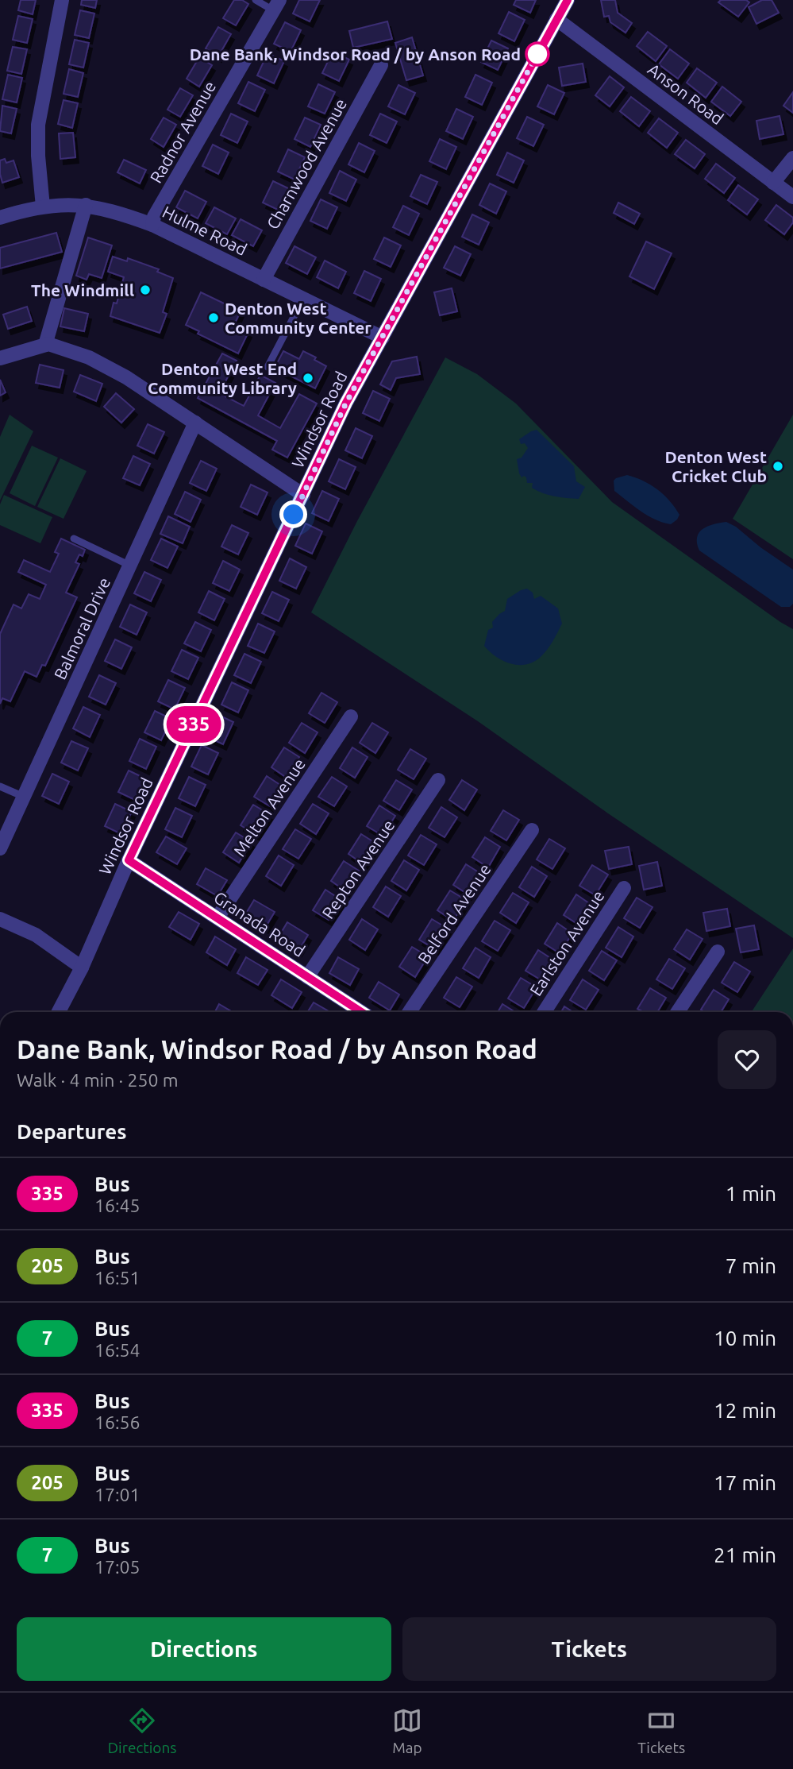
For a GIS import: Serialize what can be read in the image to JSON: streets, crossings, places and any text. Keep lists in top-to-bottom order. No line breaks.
{"streets":{"street":["Anson Road","Radnor Avenue","Charnwood Avenue","Hulme Road","Windsor Road","Balmoral Drive","Melton Avenue","Repton Avenue","Belford Avenue","Granada Road","Earlston Avenue"]},"crossings":[["Anson Road","Windsor Road"],["Radnor Avenue","Hulme Road"],["Charnwood Avenue","Hulme Road"],["Hulme Road","Windsor Road"],["Windsor Road","Granada Road"],["Melton Avenue","Granada Road"],["Repton Avenue","Granada Road"]],"places":["Dane Bank, Windsor Road / by Anson Road","The Windmill","Denton West Community Center","Denton West End Community Library","Denton West Cricket Club"],"lines":["bus line 335"],"page":{"on_map":"335","heading":[["Dane Bank, Windsor Road / by Anson Road","Walk · 4 min · 250 m"],"Departures"],"list":[{"mark":"335","name":"Bus","note":"16:45","value":"1 min"},{"mark":"205","name":"Bus","note":"16:51","value":"7 min"},{"mark":"7","name":"Bus","note":"16:54","value":"10 min"},{"mark":"335","name":"Bus","note":"16:56","value":"12 min"},{"mark":"205","name":"Bus","note":"17:01","value":"17 min"},{"mark":"7","name":"Bus","note":"17:05","value":"21 min"}],"buttons":["Directions","Tickets"],"tabs":["Directions","Map","Tickets"]}}
